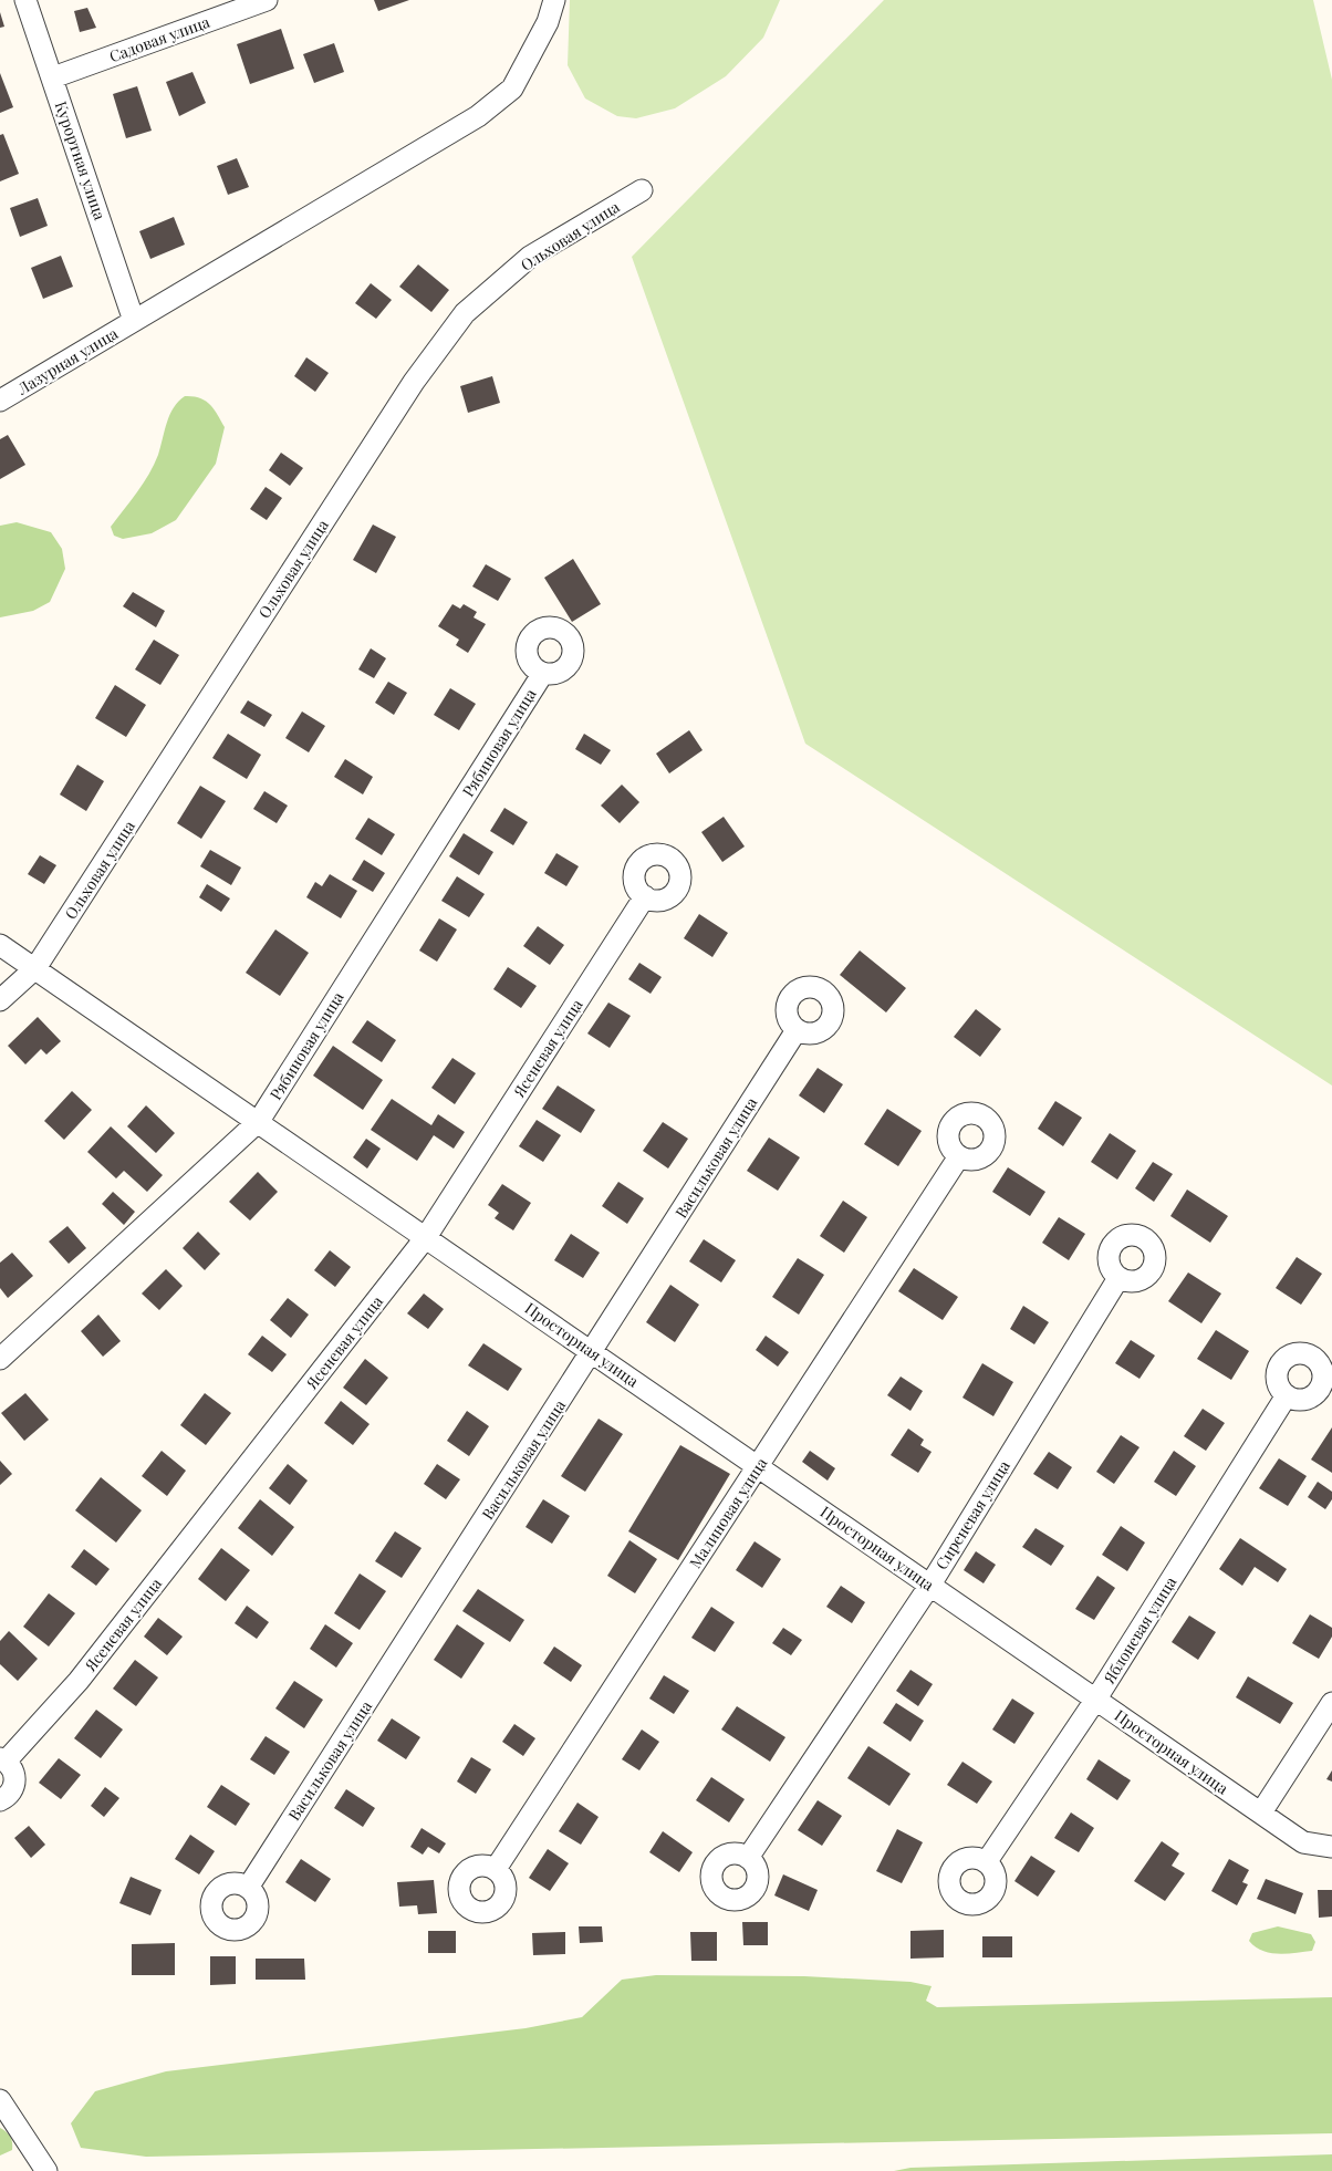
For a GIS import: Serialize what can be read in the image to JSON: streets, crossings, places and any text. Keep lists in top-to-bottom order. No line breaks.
{"streets":{"street":["Садовая улица","Курортная улица","Ольховая улица","Лазурная улица","Рябиновая улица","Ясеневая улица","Васильковая улица","Просторная улица","Малиновая улица","Сиреневая улица","Яблоневая улица"]},"crossings":[["Садовая улица","Курортная улица"],["Курортная улица","Лазурная улица"],["Ольховая улица","Просторная улица"],["Рябиновая улица","Просторная улица"],["Ясеневая улица","Просторная улица"],["Васильковая улица","Просторная улица"],["Просторная улица","Малиновая улица"],["Просторная улица","Сиреневая улица"],["Просторная улица","Яблоневая улица"]]}
